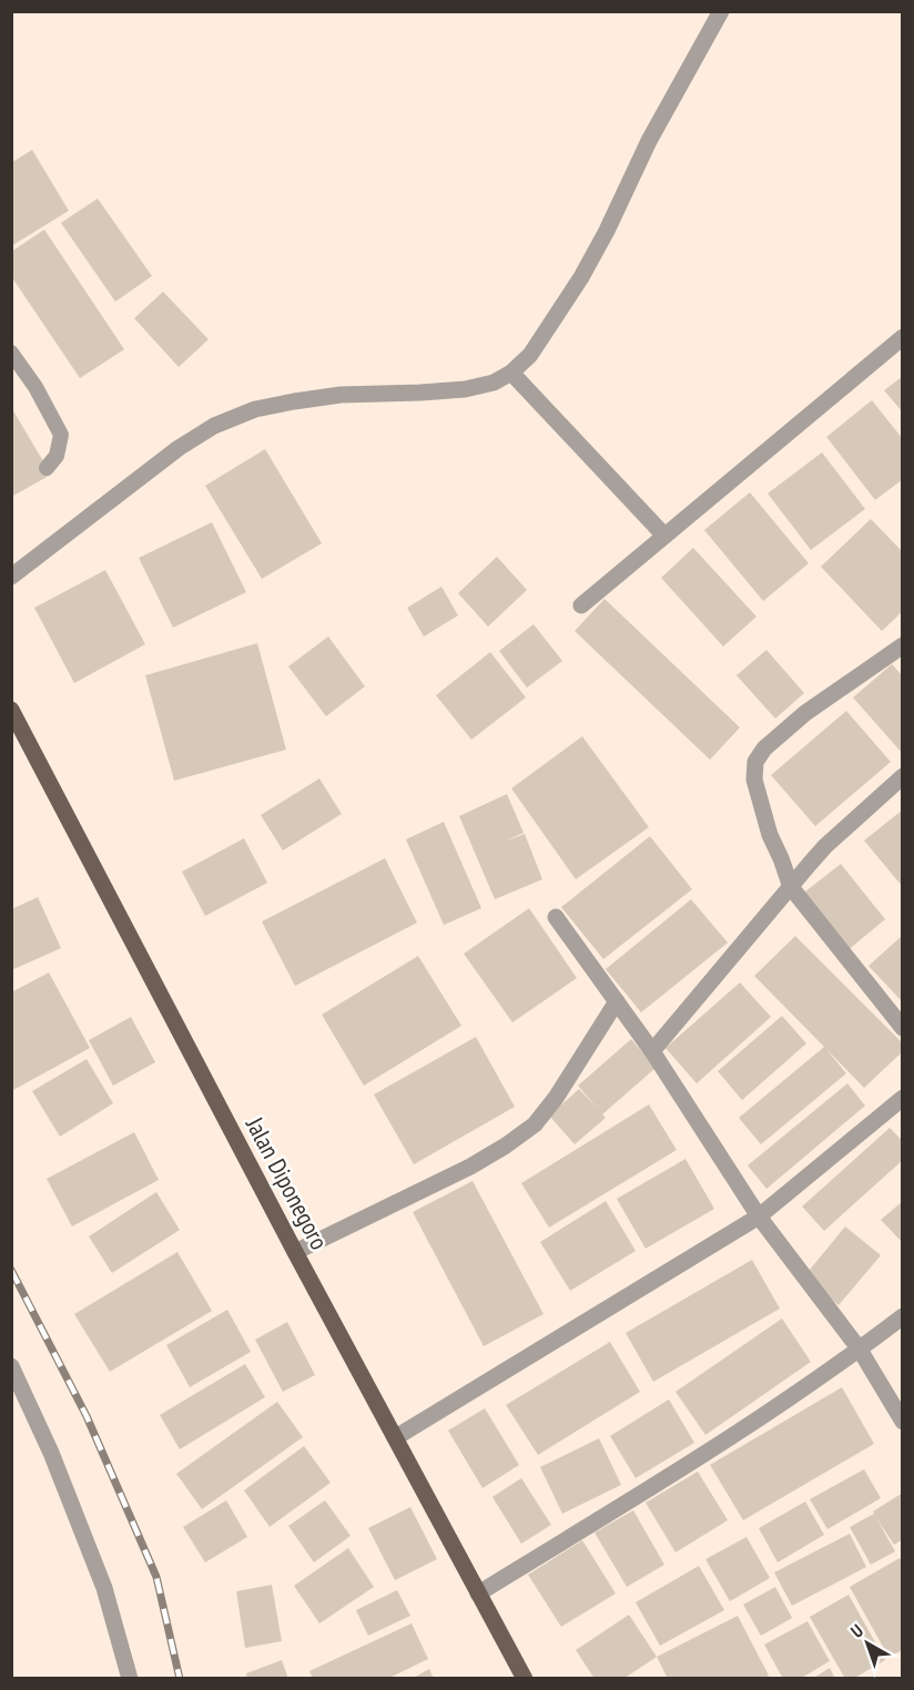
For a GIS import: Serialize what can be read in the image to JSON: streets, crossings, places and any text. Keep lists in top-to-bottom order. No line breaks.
{"streets":{"main road":["Jalan Diponegoro"]},"north":"top left"}
